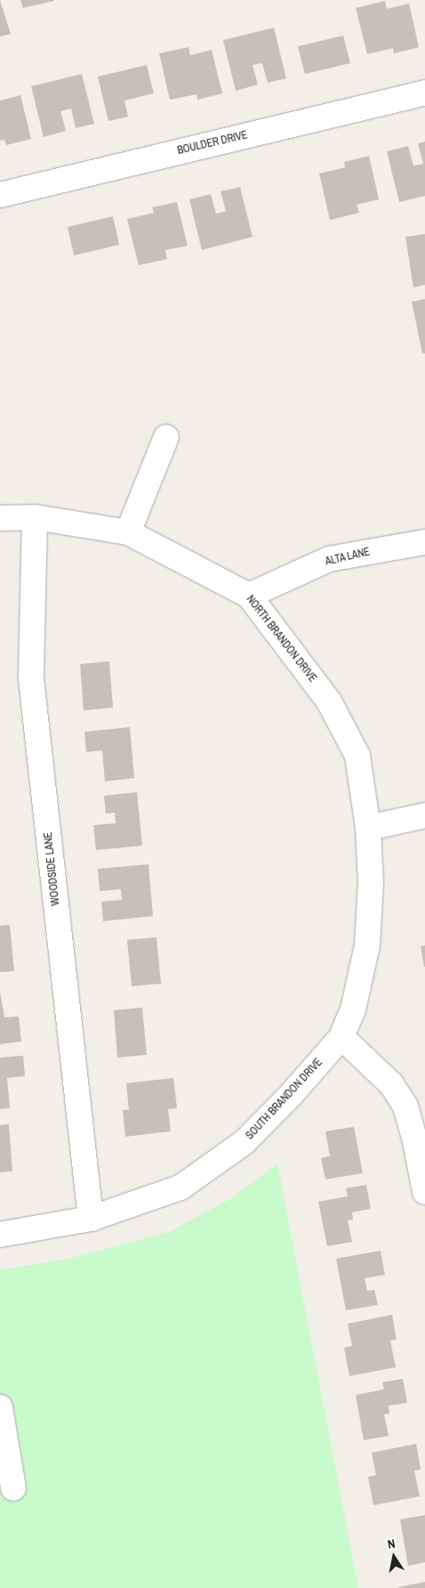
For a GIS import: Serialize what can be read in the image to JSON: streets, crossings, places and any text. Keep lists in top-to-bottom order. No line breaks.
{"streets":{"street":["BOULDER DRIVE","ALTA LANE","NORTH BRANDON DRIVE","WOODSIDE LANE","SOUTH BRANDON DRIVE"]},"crossings":[["ALTA LANE","NORTH BRANDON DRIVE"],["NORTH BRANDON DRIVE","WOODSIDE LANE"],["NORTH BRANDON DRIVE","SOUTH BRANDON DRIVE"],["WOODSIDE LANE","SOUTH BRANDON DRIVE"]],"north":"top"}
